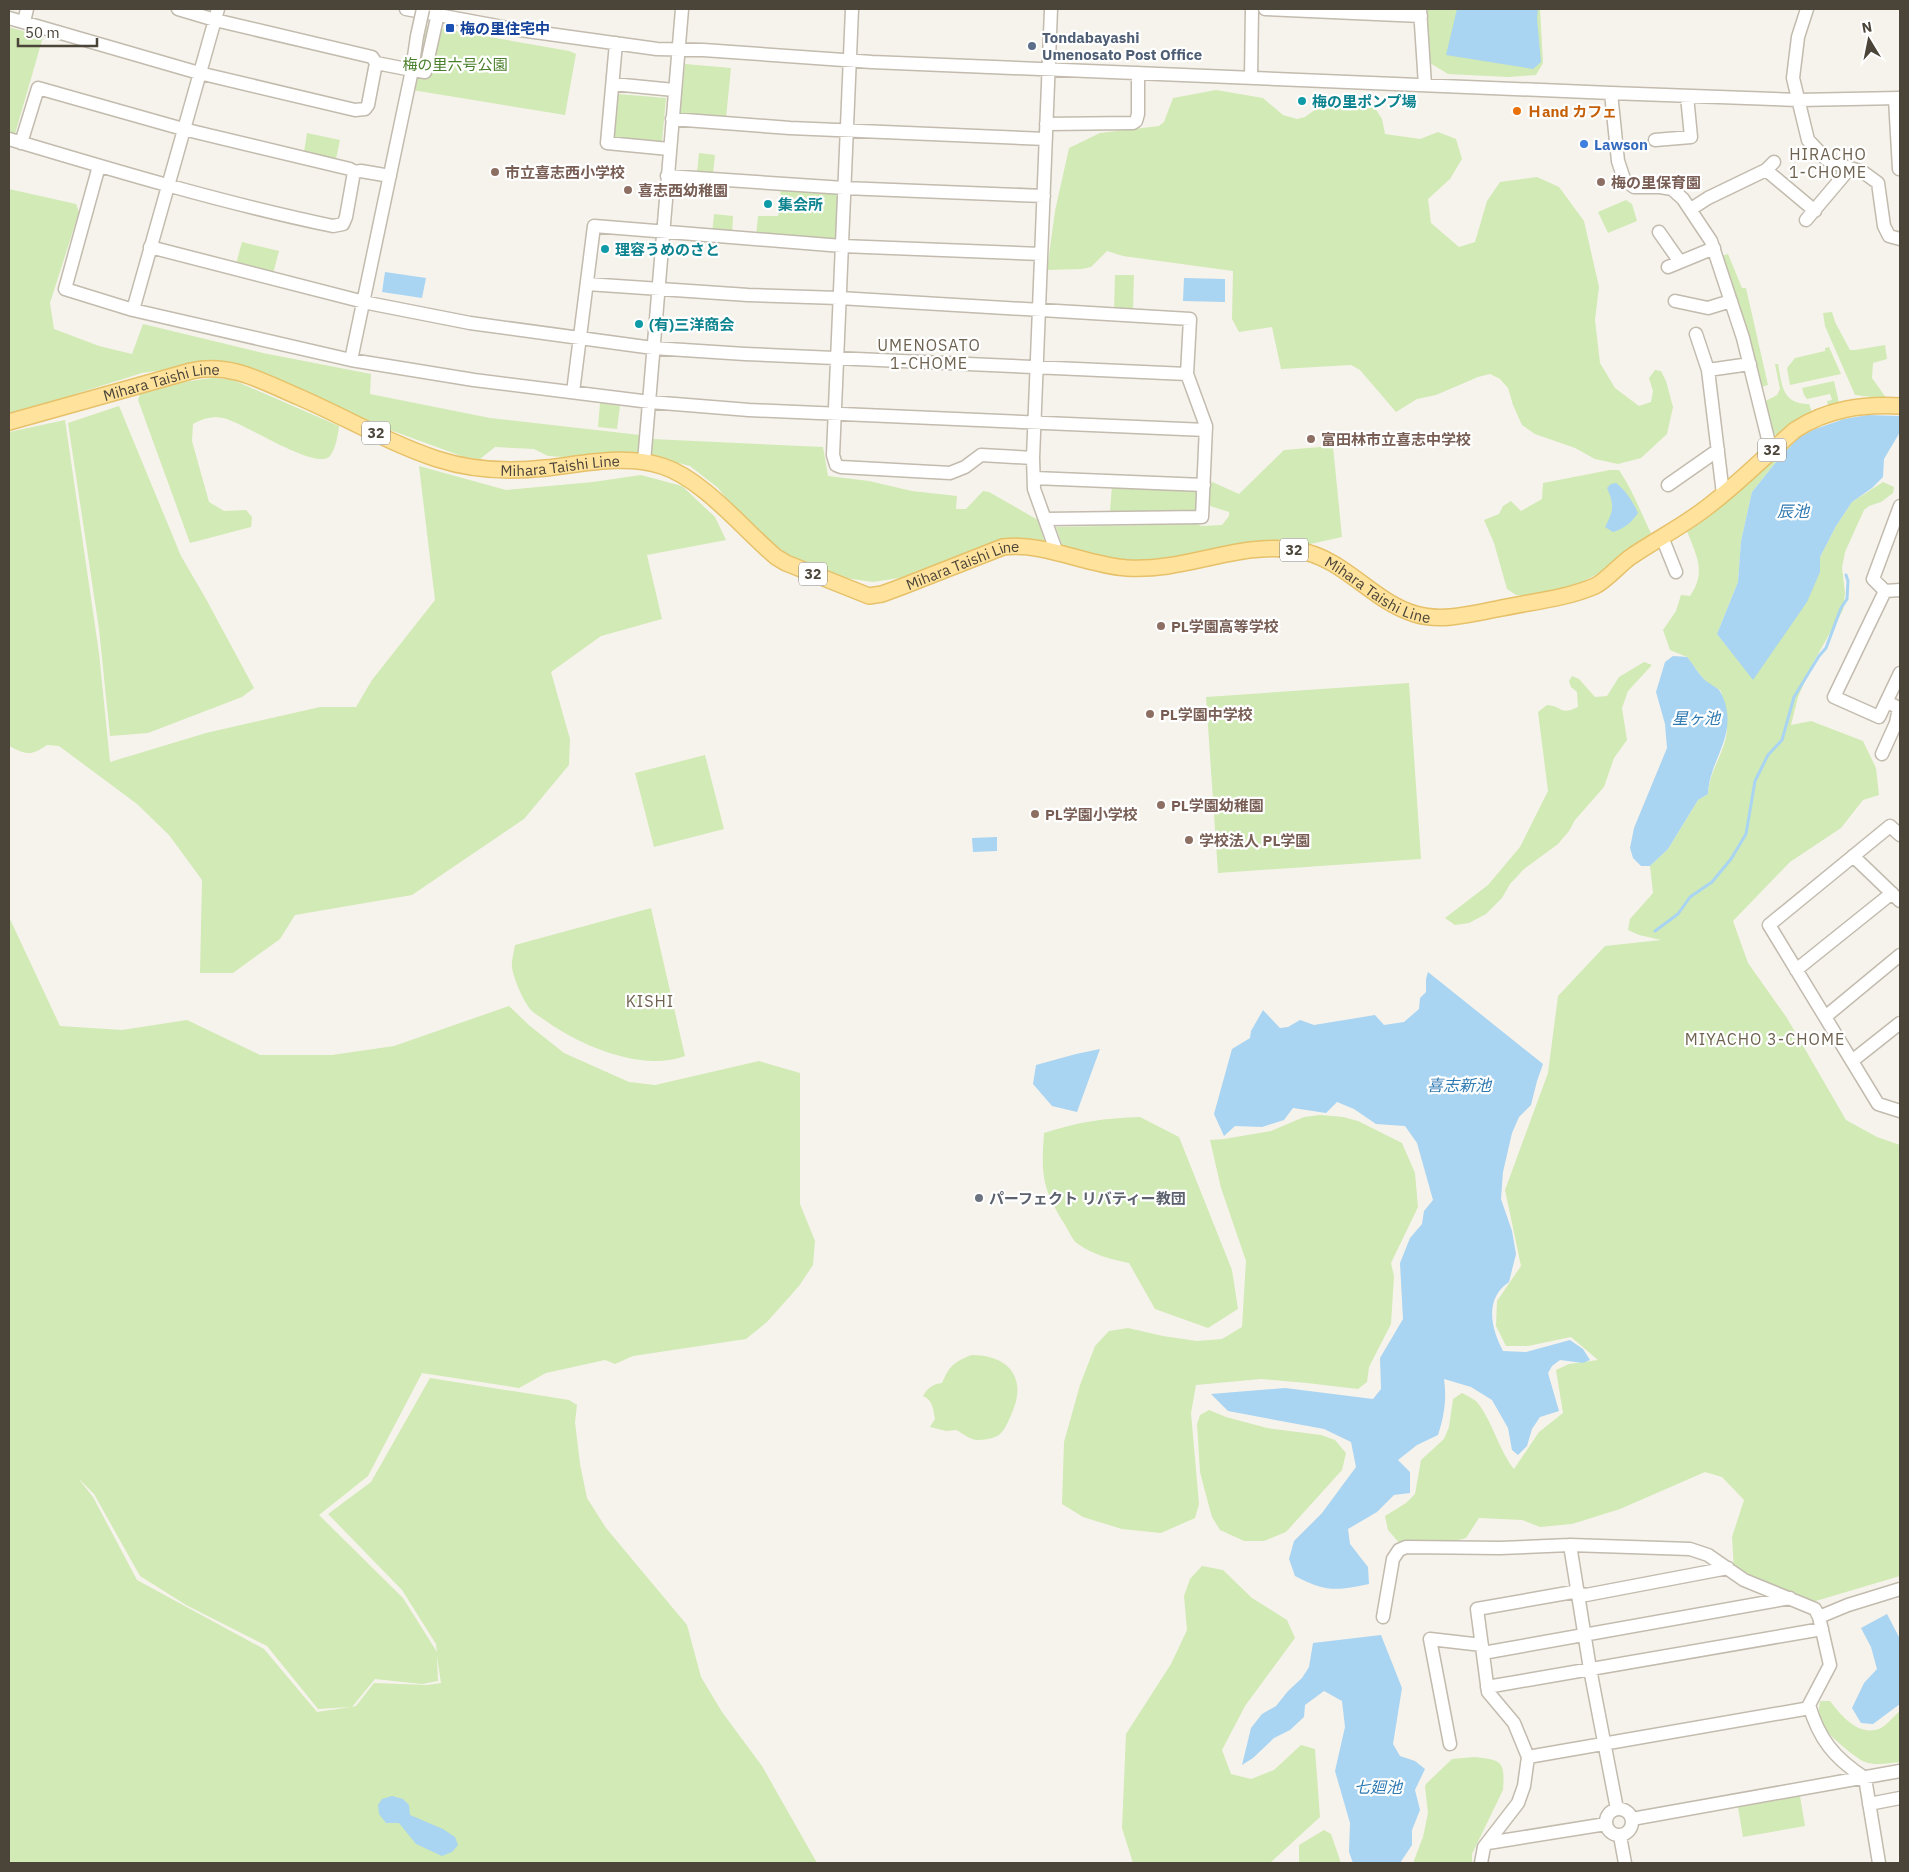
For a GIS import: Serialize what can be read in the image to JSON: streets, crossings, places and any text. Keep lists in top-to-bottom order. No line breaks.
{"streets":{"main road":["Mihara Taishi Line","32"]},"districts":["HIRACHO 1-CHOME","UMENOSATO 1-CHOME","KISHI","MIYACHO 3-CHOME"],"water":["辰池","星ヶ池","喜志新池","七廻池"],"parks":["梅の里六号公園"],"places":{"transit":["梅の里住宅中"],"other":["Tondabayashi Umenosato Post Office","梅の里ポンプ場","Ｈand カフェ","Lawson","市立喜志西小学校","梅の里保育園","喜志西幼稚園","集会所","理容うめのさと","(有)三洋商会","富田林市立喜志中学校","PL学園高等学校","PL学園中学校","PL学園幼稚園","PL学園小学校","学校法人 PL学園","パーフェクト リバティー教団"]},"scale_bar":"50 m","north":"top"}
